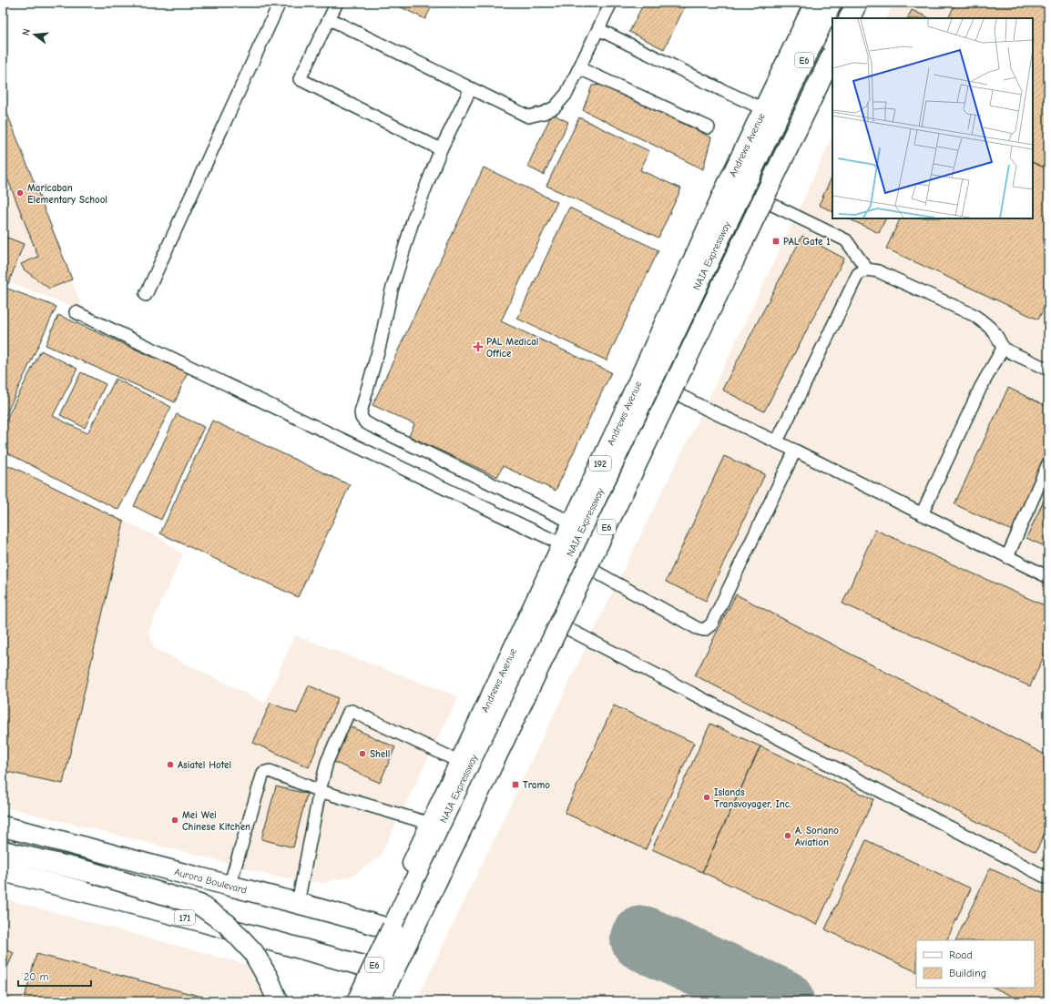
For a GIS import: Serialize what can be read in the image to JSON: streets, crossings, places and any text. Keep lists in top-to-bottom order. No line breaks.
{"streets":{"main road":["E6","Andrews Avenue","NAIA Expressway","192","Aurora Boulevard","171"]},"crossings":[["Andrews Avenue","Aurora Boulevard"],["Andrews Avenue","171"]],"places":{"other":["Maricaban Elementary School","Shell","Asiatel Hotel","Islands Transvoyager, Inc.","Mei Wei Chinese Kitchen","A. Soriano Aviation"],"transit":["PAL Gate 1","Tramo"],"health":["PAL Medical Office"]},"legend":["Road","Building"],"scale_bar":"20 m","north":"left"}
